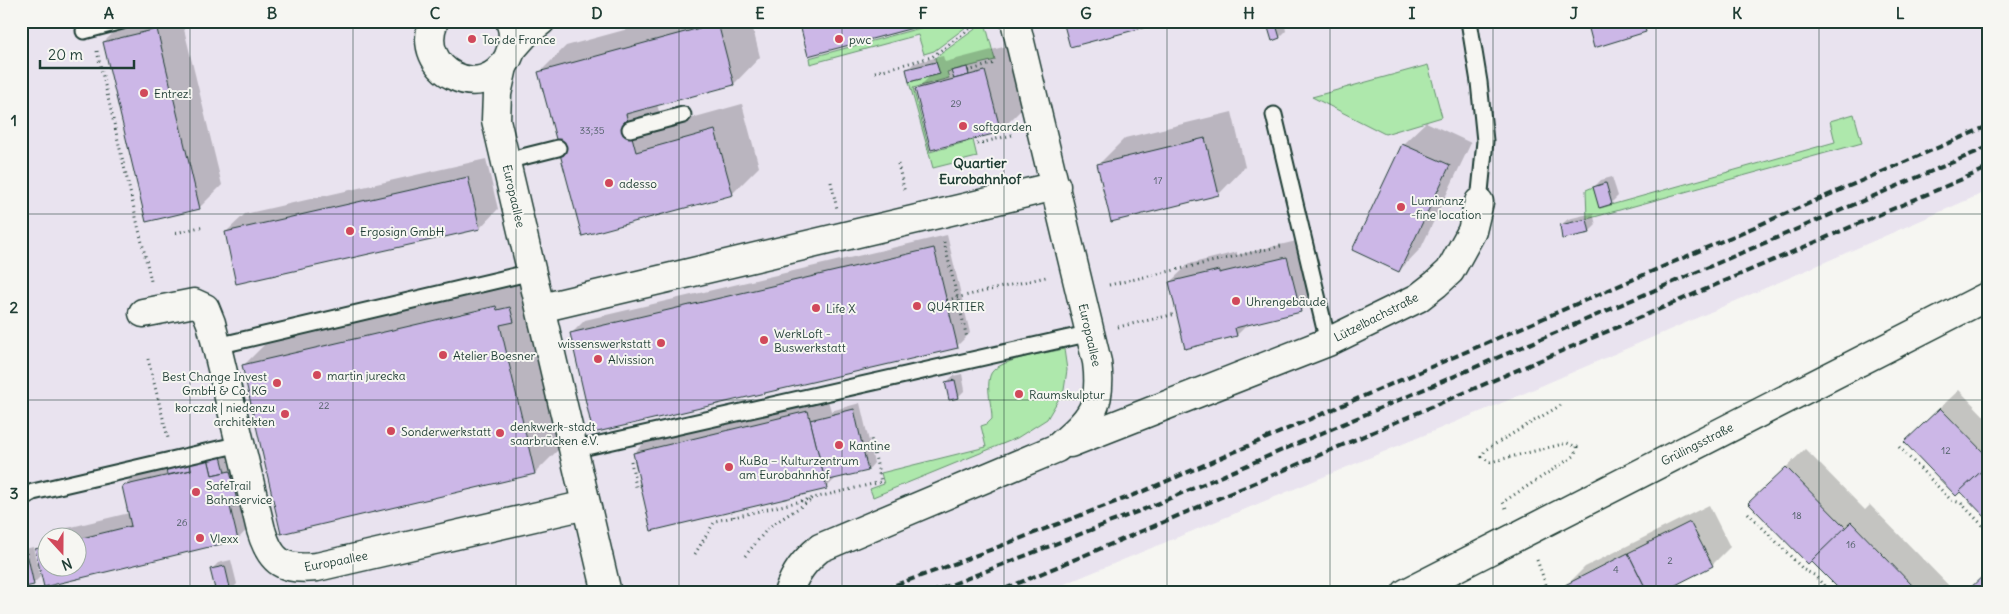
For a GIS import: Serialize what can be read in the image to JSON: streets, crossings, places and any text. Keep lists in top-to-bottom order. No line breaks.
{"streets":{"street":["Europaallee","Lützelbachstraße","Grülingsstraße"]},"crossings":[["Europaallee","Lützelbachstraße"]],"districts":["Quartier Eurobahnhof"],"places":["Tor de France","pwc","Entrez!","softgarden","adesso","Luminanz -fine location","Ergosign GmbH","Uhrengebäude","QU4RTIER","Life X","WerkLoft - Buswerkstatt","wissenswerkstatt","Atelier Boesner","Alvission","martin jurecka","Best Change Invest GmbH & Co. KG","Raumskulptur","korczak | niedenzu architekten","Sonderwerkstatt","denkwerk-stadt saarbrücken e.V.","Kantine","KuBa – Kulturzentrum am Eurobahnhof","SafeTrail Bahnservice","Vlexx"],"house_numbers":["29","33;35","17","22","12","18","26","16","2","4"],"scale_bar":"20 m","north":"bottom","grid":{"columns":["A","B","C","D","E","F","G","H","I","J","K","L"],"rows":["1","2","3"]}}
